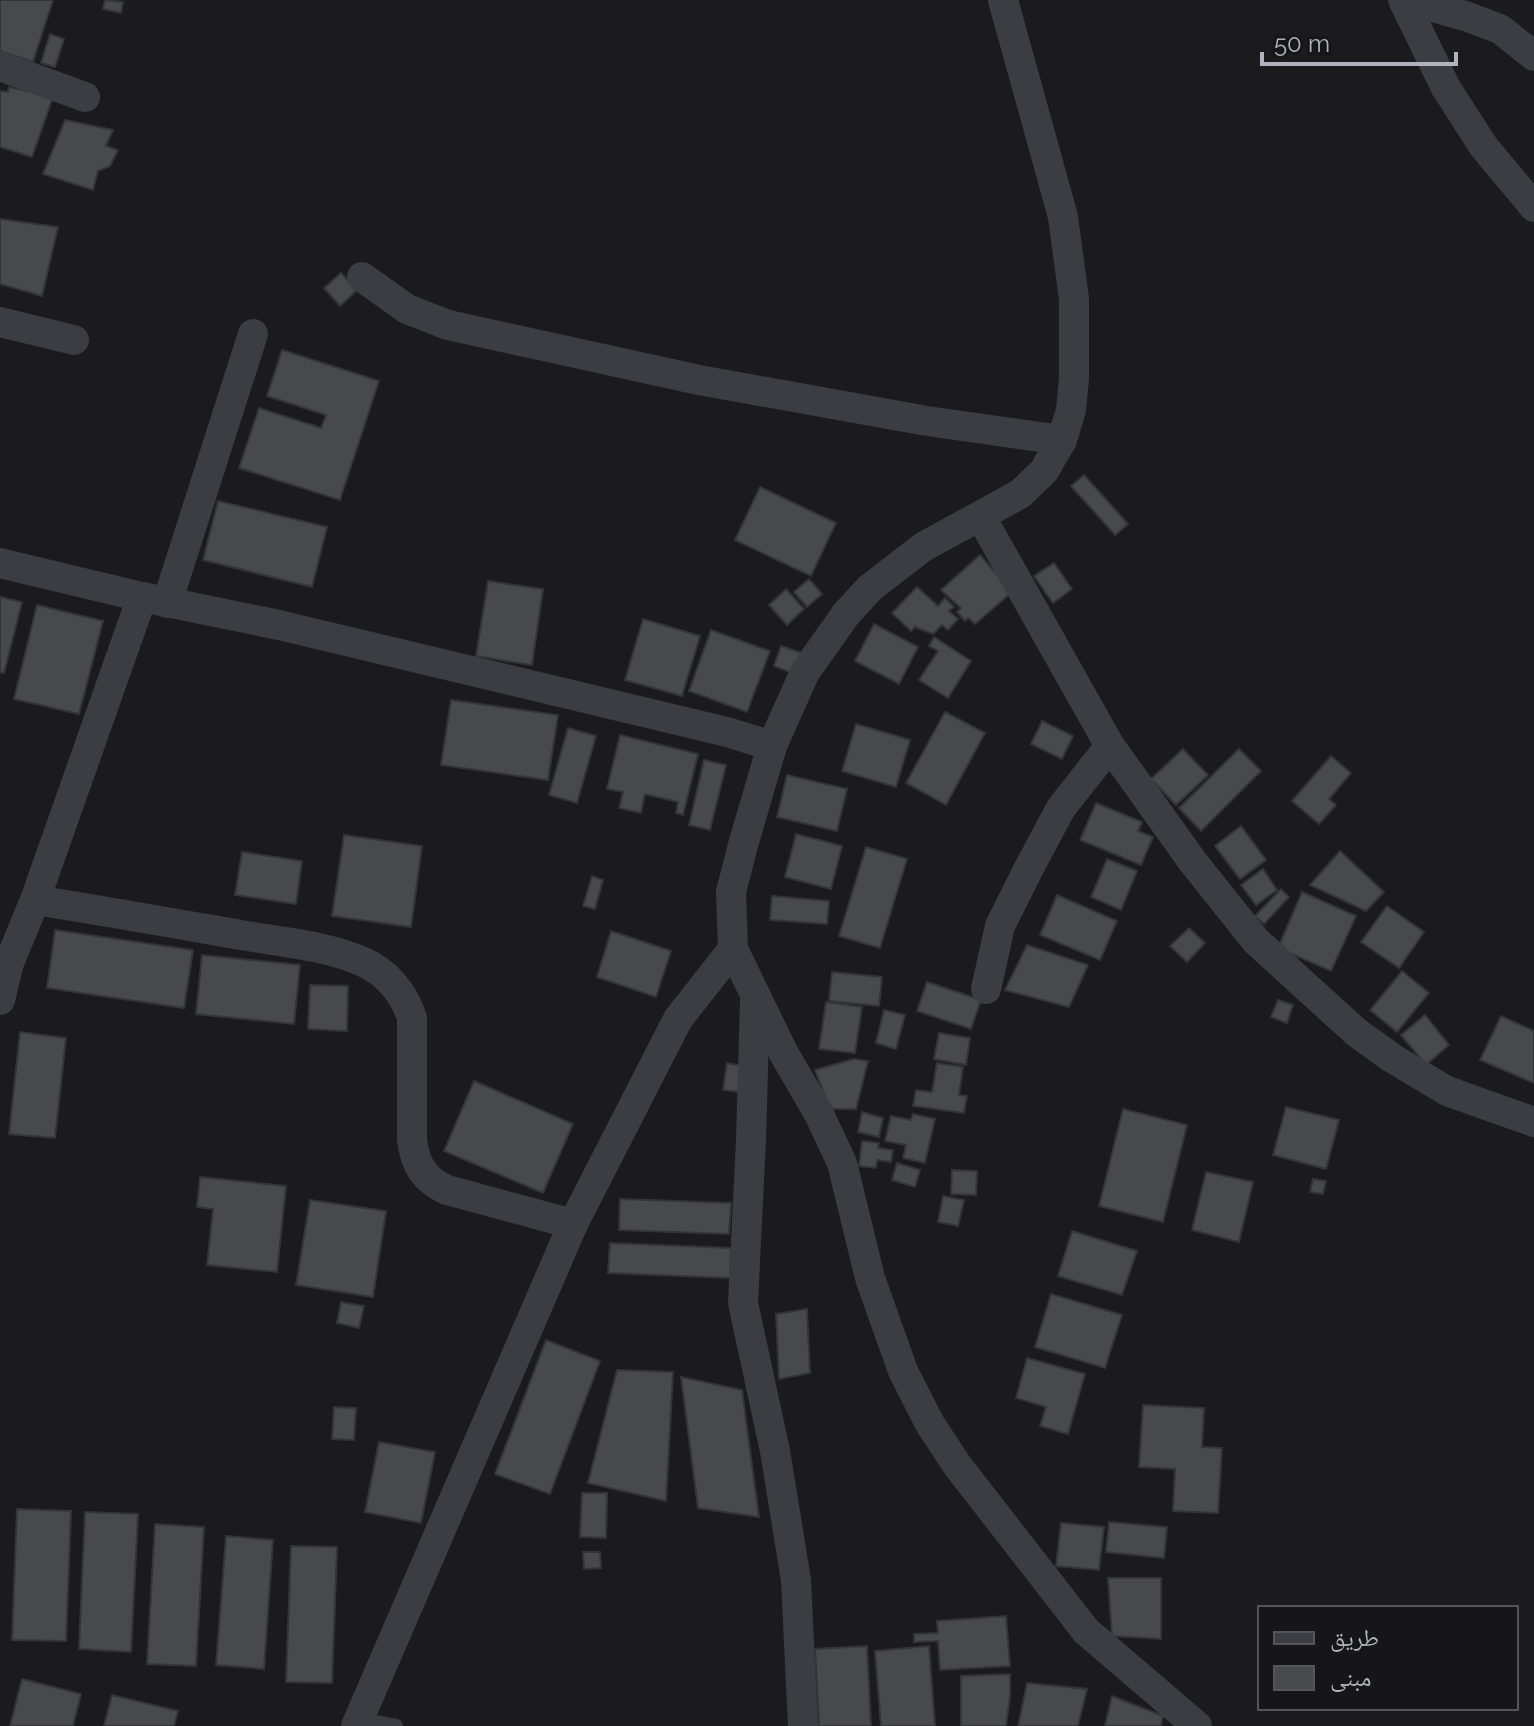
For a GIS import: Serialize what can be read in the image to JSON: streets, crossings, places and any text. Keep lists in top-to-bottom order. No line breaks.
{"legend":["طريق","مبنى"],"scale_bar":"50 m"}
